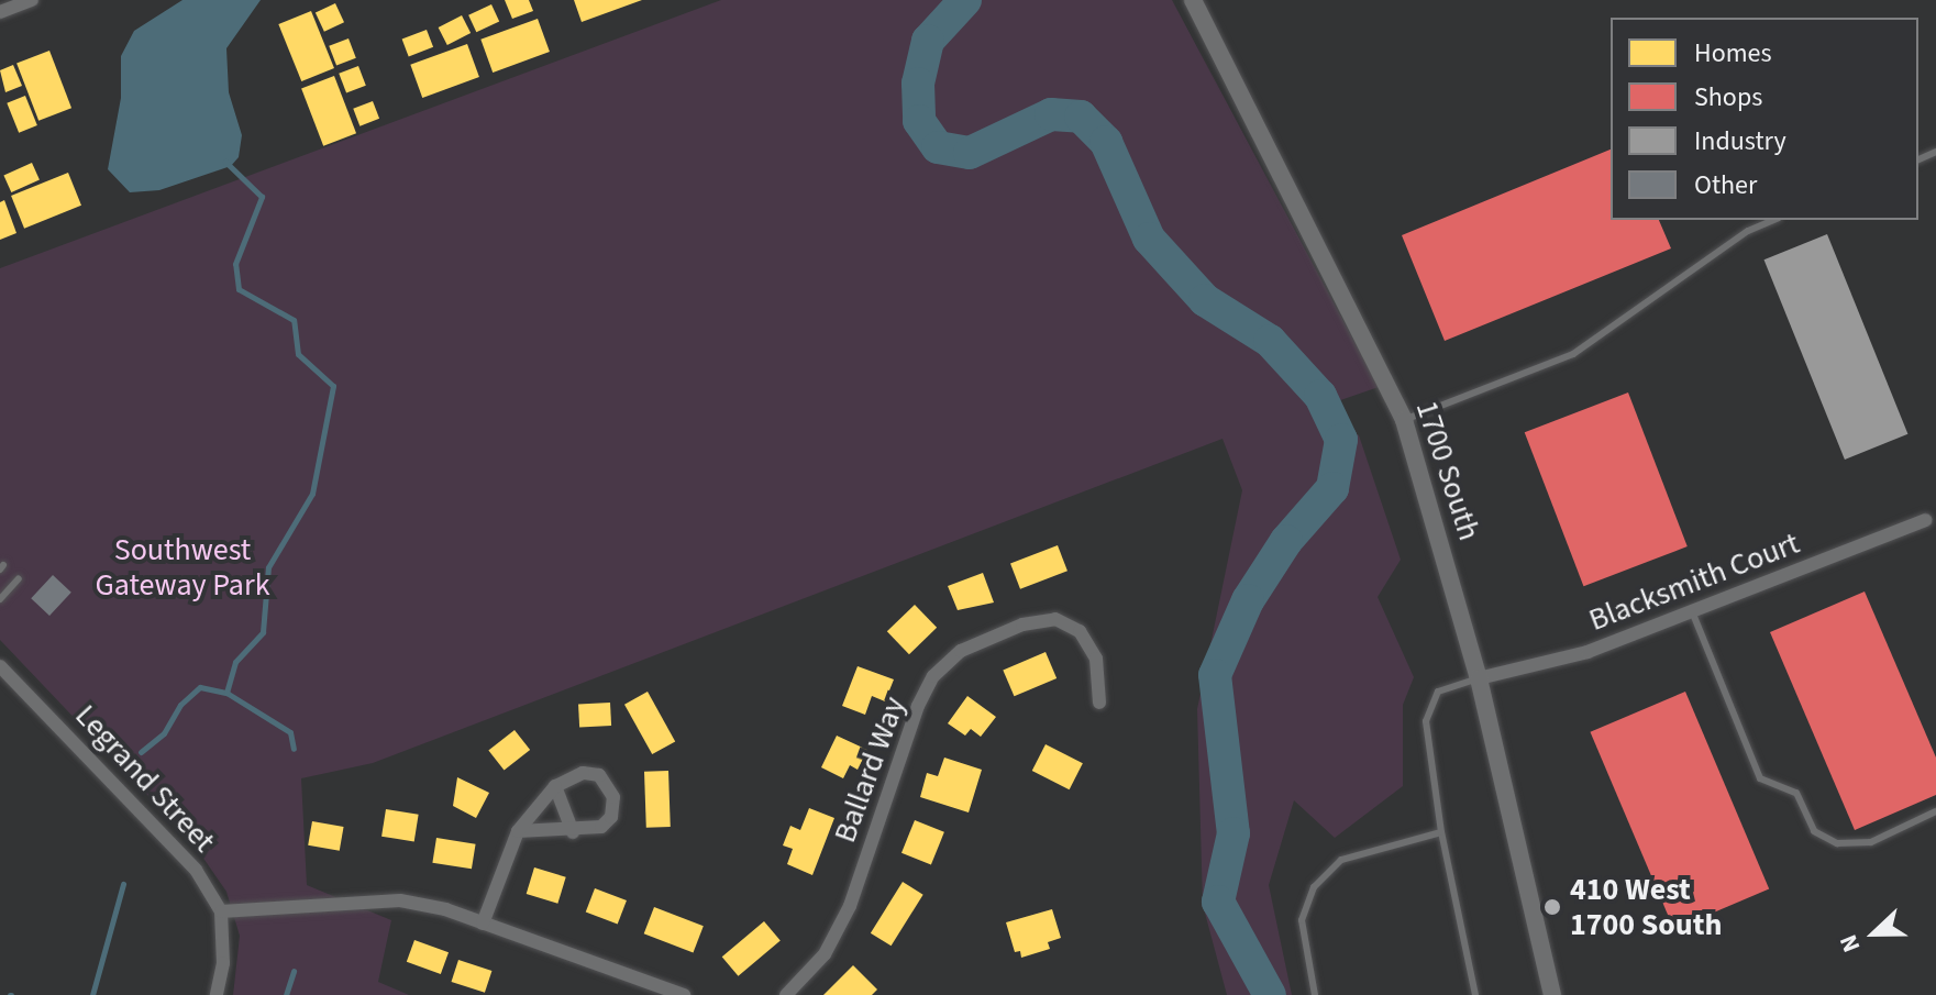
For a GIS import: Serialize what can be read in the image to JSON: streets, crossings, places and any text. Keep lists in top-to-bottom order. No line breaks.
{"streets":{"street":["1700 South","Blacksmith Court","Ballard Way","Legrand Street"]},"crossings":[["1700 South","Blacksmith Court"]],"parks":["Southwest Gateway Park"],"places":["410 West 1700 South"],"legend":["Homes","Shops","Industry","Other"],"north":"left"}
